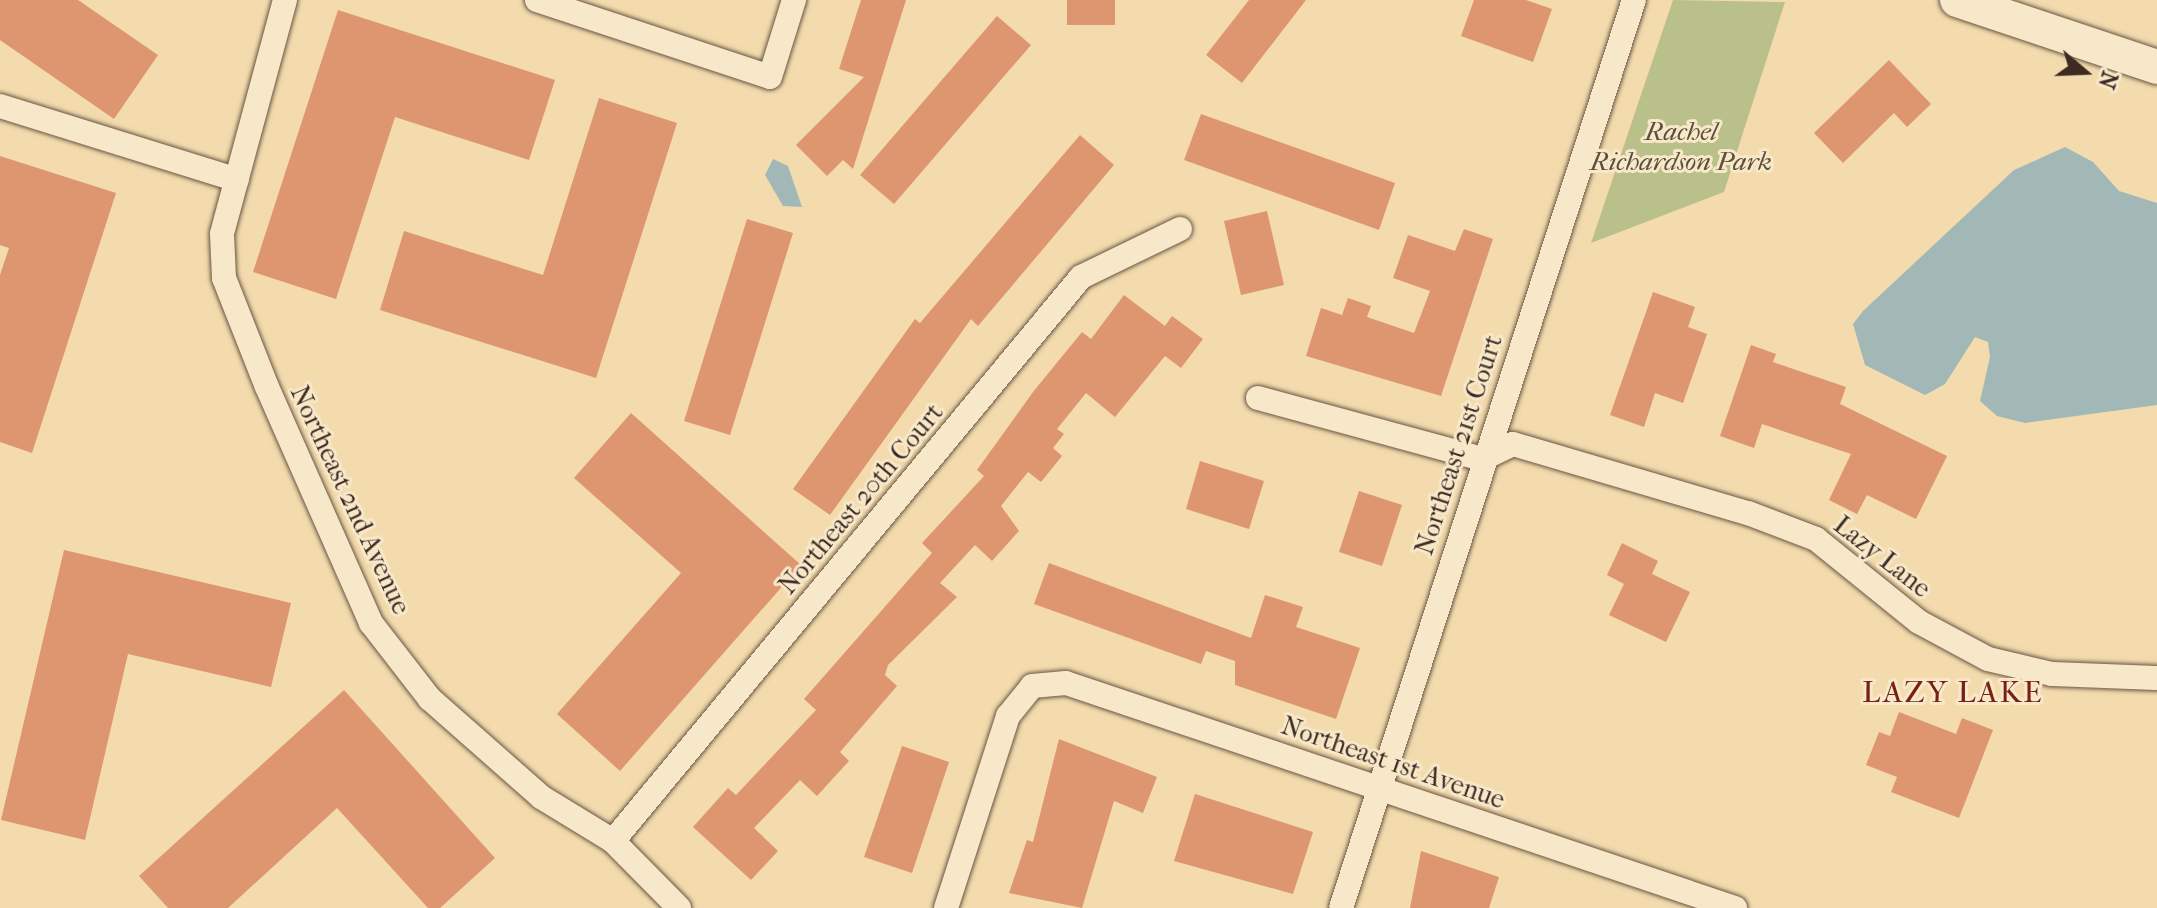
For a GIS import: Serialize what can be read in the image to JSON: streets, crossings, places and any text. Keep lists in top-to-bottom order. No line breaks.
{"streets":{"street":["Northeast 21st Court","Northeast 20th Court","Northeast 2nd Avenue","Lazy Lane","Northeast 1st Avenue"]},"crossings":[["Northeast 21st Court","Lazy Lane"],["Northeast 21st Court","Northeast 1st Avenue"],["Northeast 20th Court","Northeast 2nd Avenue"]],"districts":["LAZY LAKE"],"parks":["Rachel Richardson Park"],"north":"right"}
